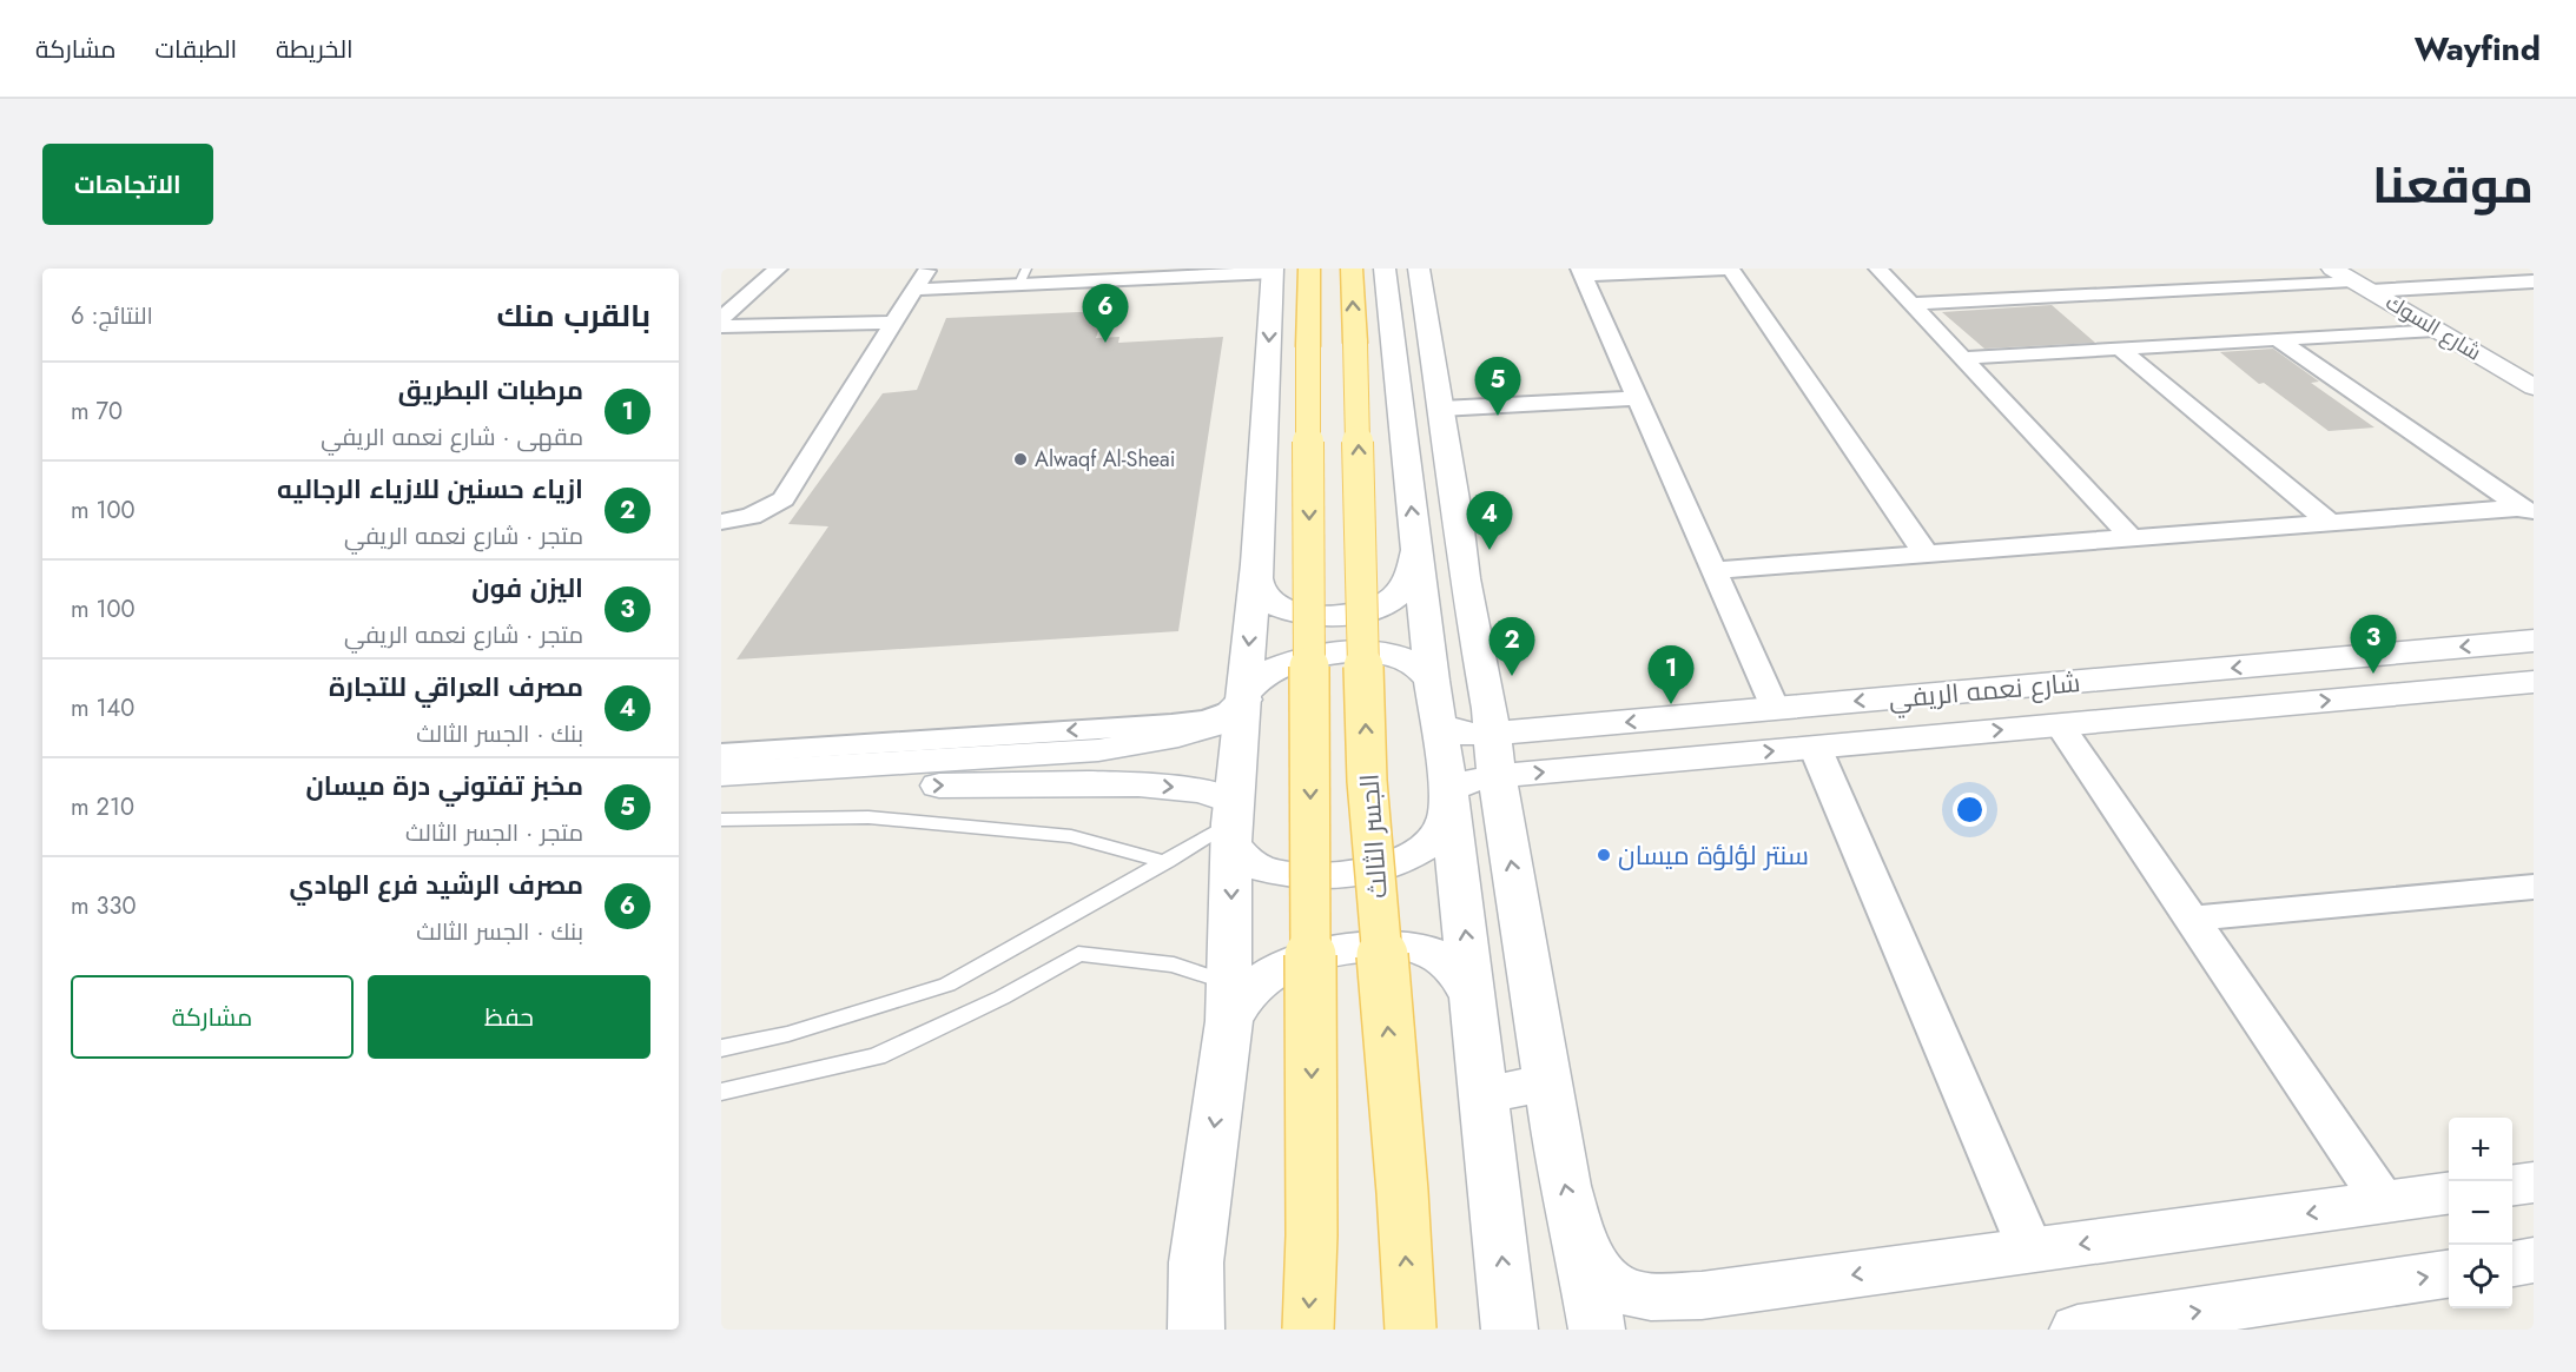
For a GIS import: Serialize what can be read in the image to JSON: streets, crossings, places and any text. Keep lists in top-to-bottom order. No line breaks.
{"streets":{"main road":["الجسر الثالث"],"street":["شارع السوك","شارع نعمه الريفي"]},"places":["Alwaqf Al-Sheai","سنتر لؤلؤة ميسان"],"page":{"header":"Wayfind","nav":["الخريطة","الطبقات","مشاركة"],"title":"موقعنا","buttons":["الاتجاهات",["حفظ","مشاركة"]],"heading":["بالقرب منك","النتائج: 6"],"pins":["6","5","4","3","2","1"],"list":[{"mark":"1","name":"مرطبات البطريق","note":"مقهى · شارع نعمه الريفي","value":"70 m"},{"mark":"2","name":"ازياء حسنين للازياء الرجاليه","note":"متجر · شارع نعمه الريفي","value":"100 m"},{"mark":"3","name":"اليزن فون","note":"متجر · شارع نعمه الريفي","value":"100 m"},{"mark":"4","name":"مصرف العراقي للتجارة","note":"بنك · الجسر الثالث","value":"140 m"},{"mark":"5","name":"مخبز تفتوني درة ميسان","note":"متجر · الجسر الثالث","value":"210 m"},{"mark":"6","name":"مصرف الرشيد فرع الهادي","note":"بنك · الجسر الثالث","value":"330 m"}],"map_buttons":["+","−"]}}
